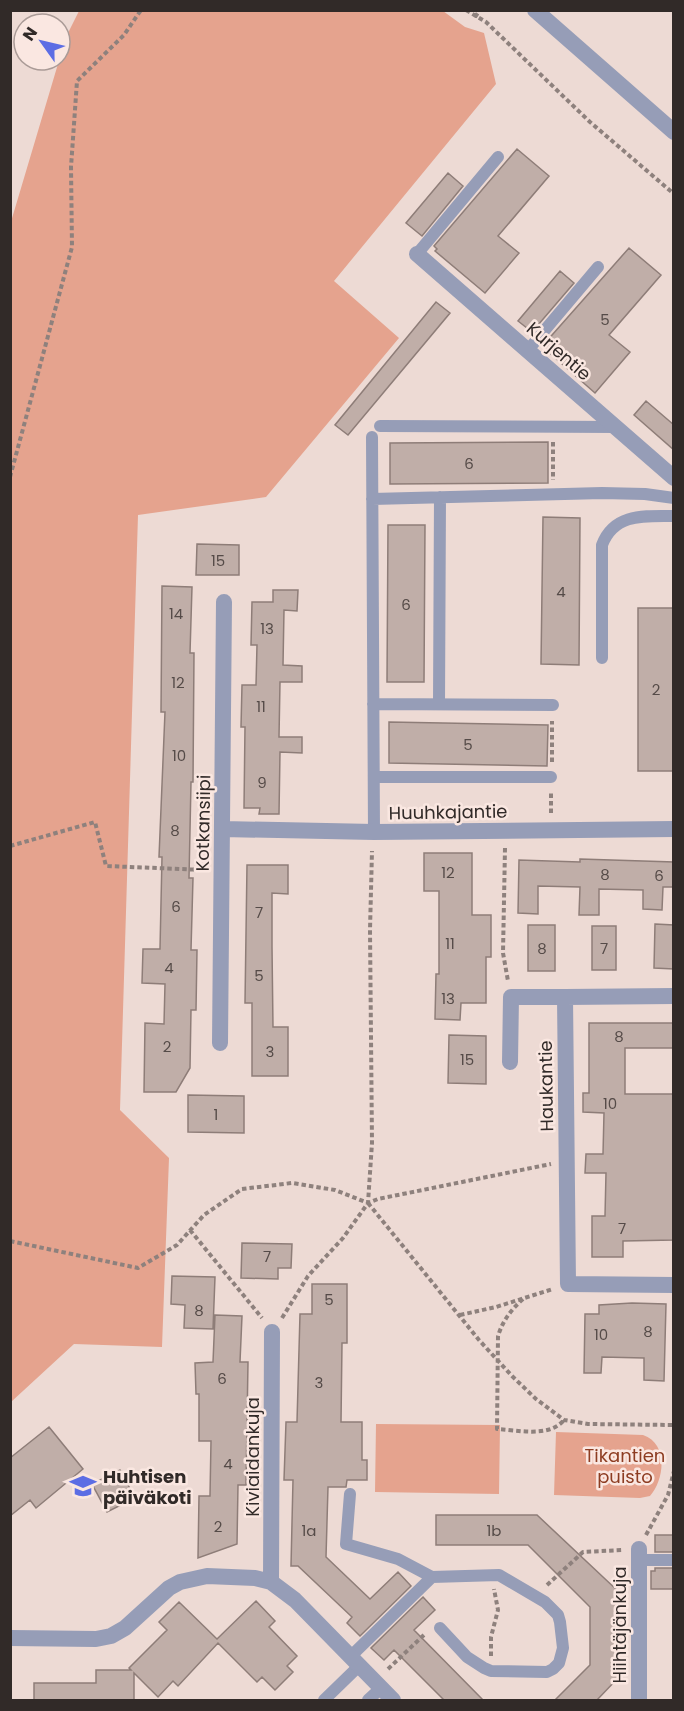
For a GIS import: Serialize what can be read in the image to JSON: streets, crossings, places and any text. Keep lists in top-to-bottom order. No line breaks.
{"streets":{"street":["Kurjentie","Huuhkajantie","Kotkansiipi","Haukantie","Kiviaidankuja","Hiihtäjänkuja"]},"crossings":[["Huuhkajantie","Kotkansiipi"]],"parks":["Tikantien puisto"],"places":{"school or university":["Huhtisen päiväkoti"]},"house_numbers":["5","6","15","4","6","14","13","12","2","11","5","10","9","8","12","8","6","6","7","11","8","7","4","5","13","8","2","3","15","10","1","7","7","5","8","8","10","6","3","4","2","1a","1b"],"north":"top left"}
